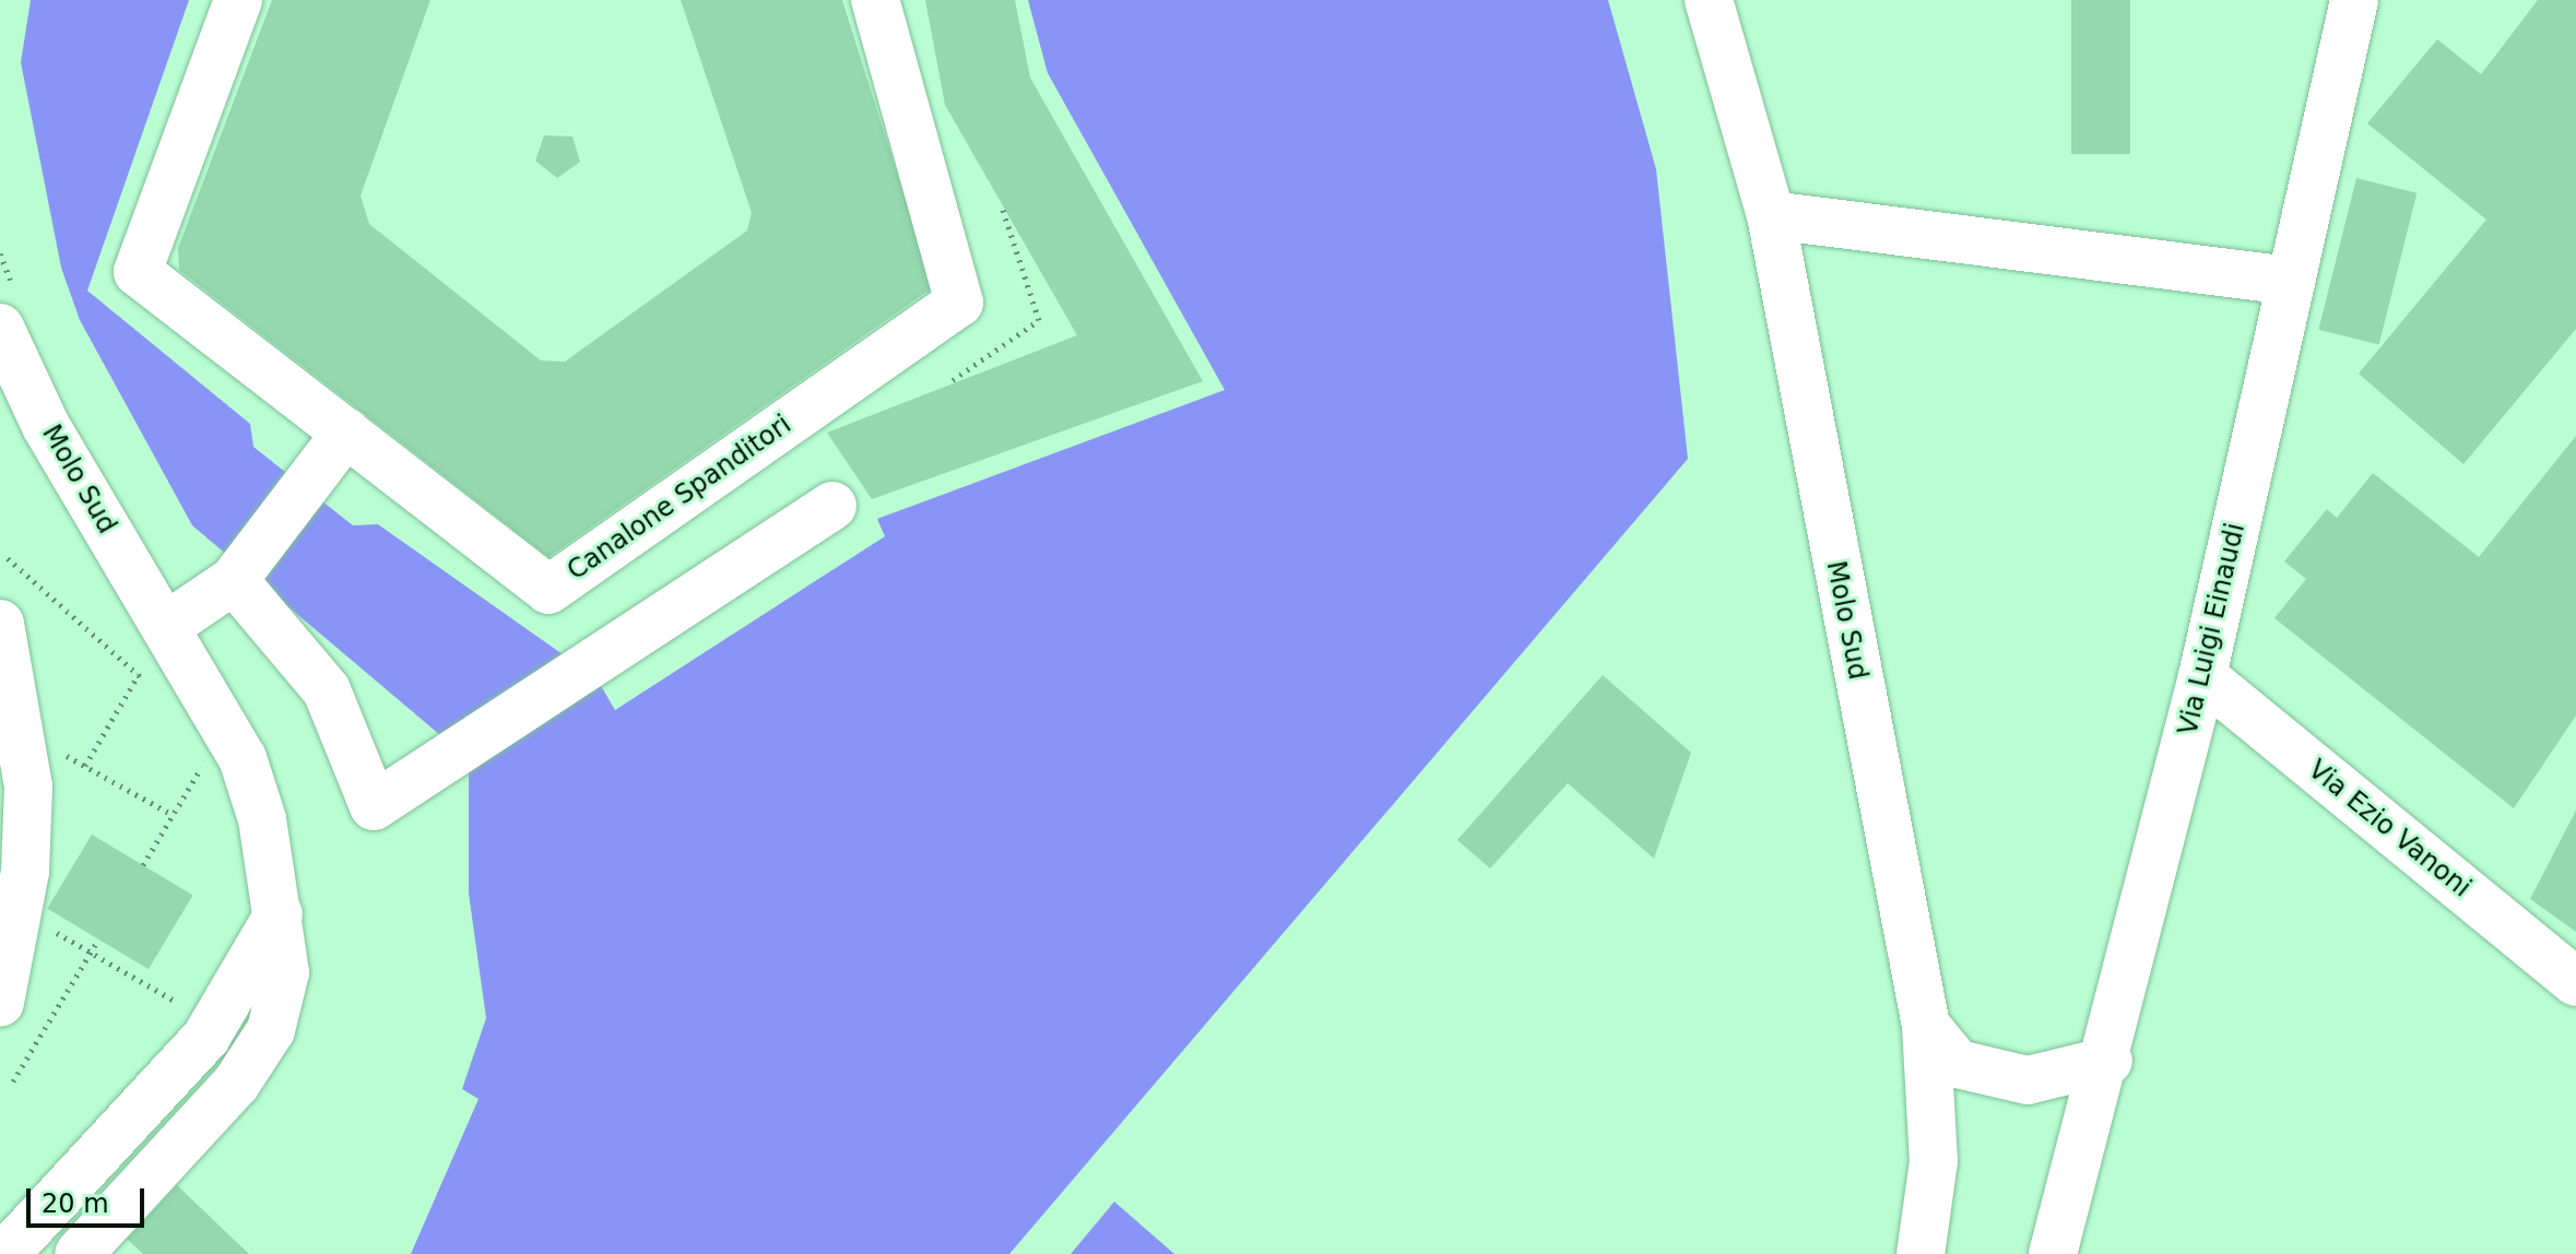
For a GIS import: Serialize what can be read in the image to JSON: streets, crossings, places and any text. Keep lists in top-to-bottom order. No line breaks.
{"streets":{"street":["Molo Sud","Canalone Spanditori","Via Luigi Einaudi","Via Ezio Vanoni"]},"crossings":[["Molo Sud","Via Luigi Einaudi"],["Via Luigi Einaudi","Via Ezio Vanoni"]],"scale_bar":"20 m"}
